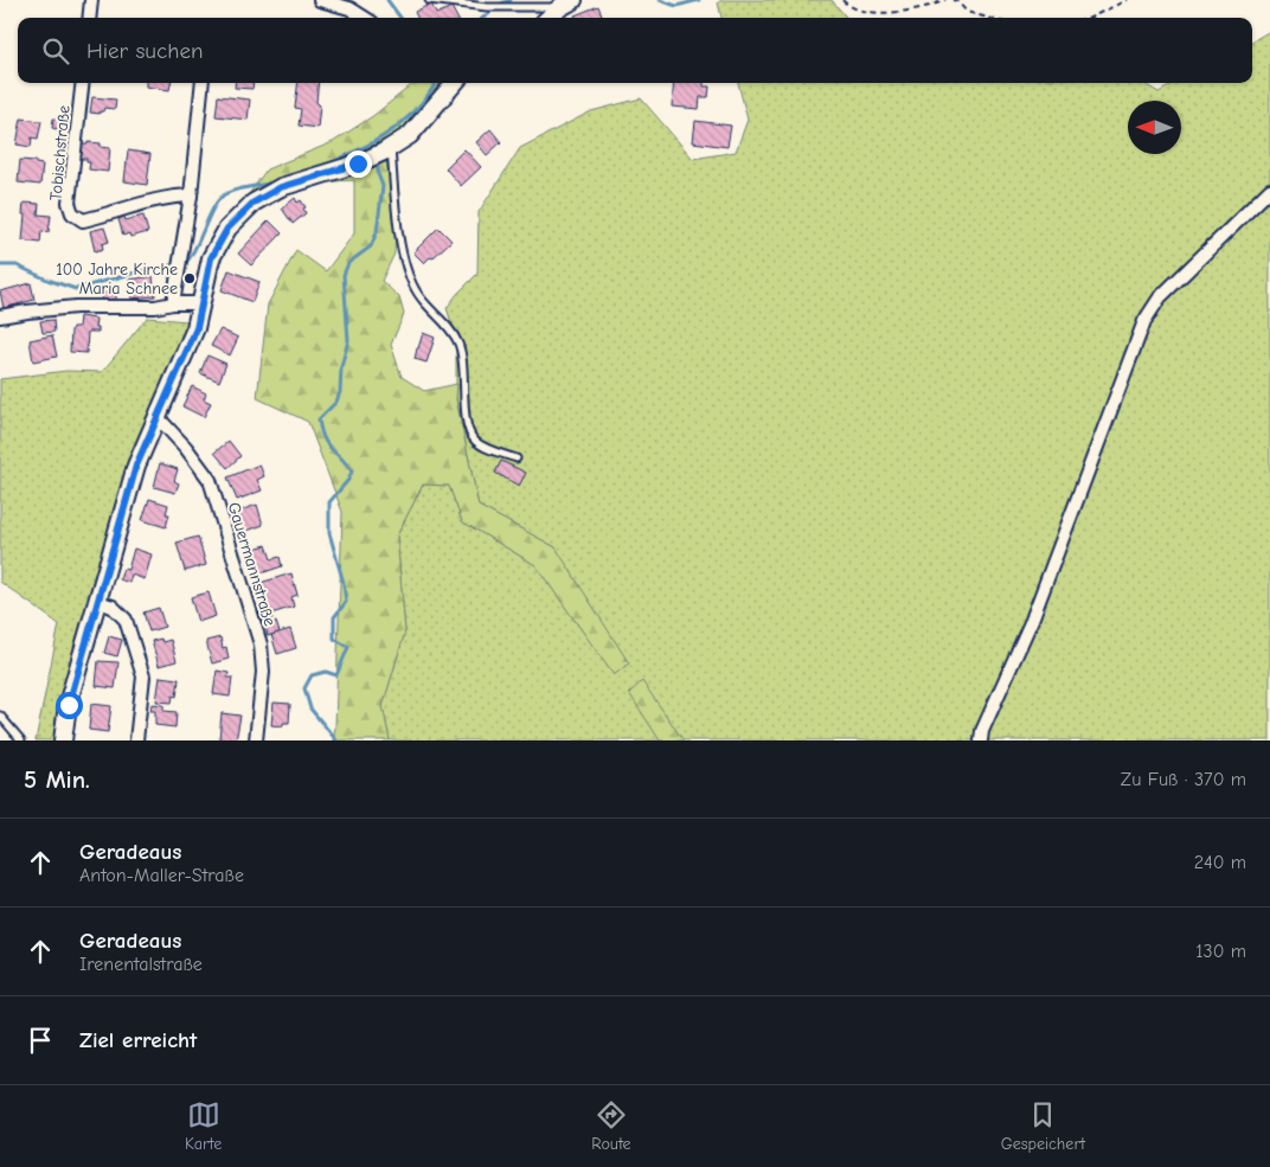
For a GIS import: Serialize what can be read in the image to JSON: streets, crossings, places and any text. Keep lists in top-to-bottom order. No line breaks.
{"streets":{"street":["Tobischstraße","Gauermannstraße"]},"places":["100 Jahre Kirche Maria Schnee"],"north":"left","page":{"search":"Hier suchen","heading":["5 Min.","Zu Fuß · 370 m"],"list":[["Geradeaus","Anton-Maller-Straße","240 m"],["Geradeaus","Irenentalstraße","130 m"],"Ziel erreicht"],"nav":["Karte","Route","Gespeichert"]}}
